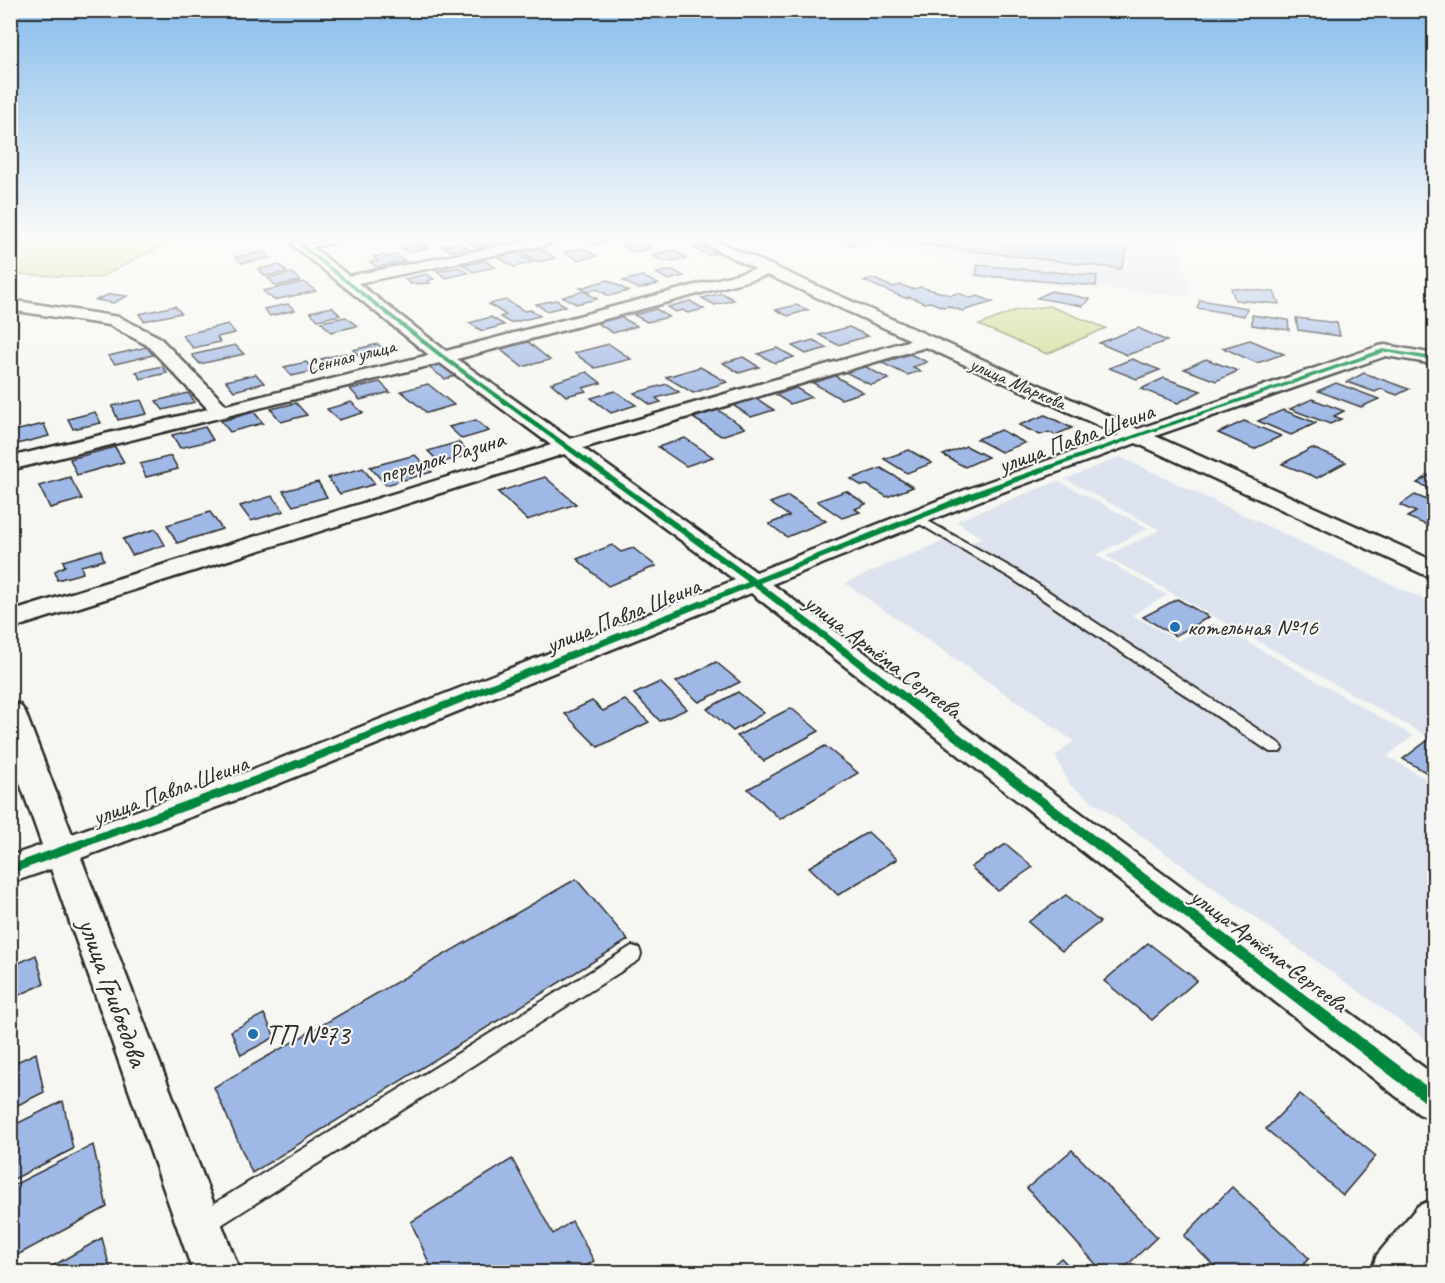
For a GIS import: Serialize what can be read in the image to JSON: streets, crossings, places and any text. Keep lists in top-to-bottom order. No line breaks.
{"streets":{"street":["Сенная улица","улица Маркова","улица Павла Шеина","переулок Разина","улица Артёма Сергеева","улица Грибоедова"]},"crossings":[["Сенная улица","улица Артёма Сергеева"],["улица Маркова","улица Павла Шеина"],["улица Маркова","переулок Разина"],["улица Павла Шеина","улица Артёма Сергеева"],["улица Павла Шеина","улица Грибоедова"],["переулок Разина","улица Артёма Сергеева"]],"places":["котельная №16","ТП №73"]}
